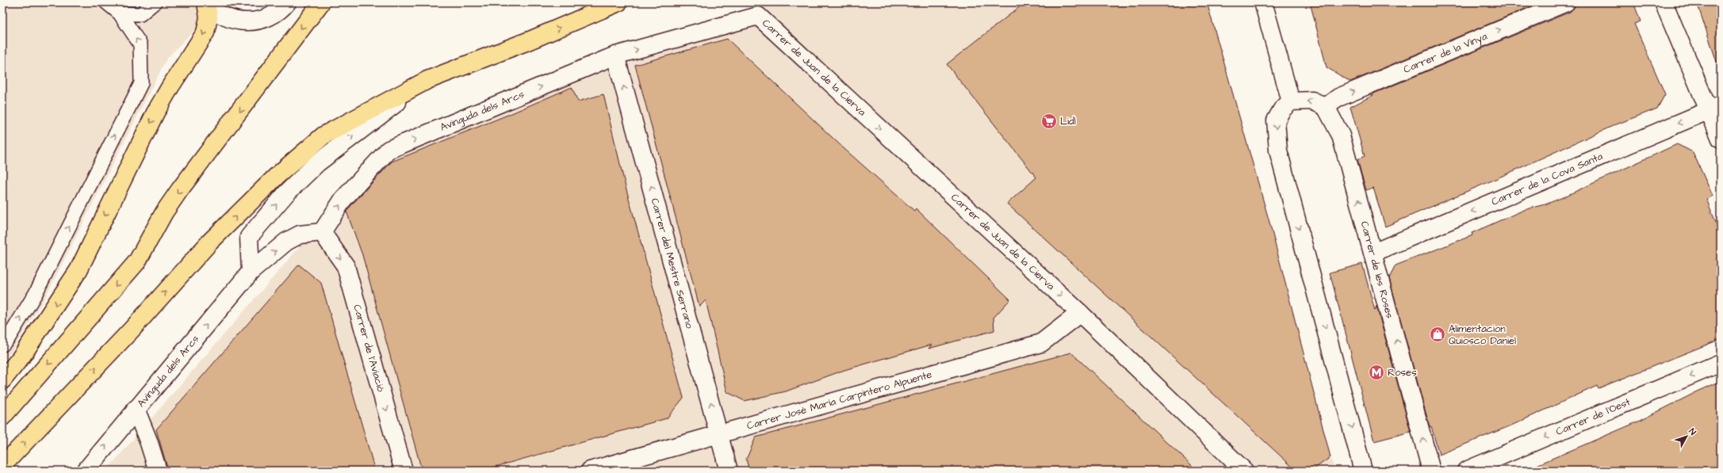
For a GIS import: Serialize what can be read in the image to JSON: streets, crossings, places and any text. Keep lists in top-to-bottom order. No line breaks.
{"streets":{"street":["Carrer de la Vinya","Carrer de Juan de la Cierva","Avinguda dels Arcs","Carrer de la Cova Santa","Carrer del Mestre Serrano","Carrer de les Roses","Carrer de l’Aviació","Carrer José María Carpintero Alpuente","Carrer de l'Oest"]},"crossings":[["Carrer de la Vinya","Carrer de les Roses"],["Carrer de Juan de la Cierva","Avinguda dels Arcs"],["Carrer de Juan de la Cierva","Carrer José María Carpintero Alpuente"],["Avinguda dels Arcs","Carrer del Mestre Serrano"],["Avinguda dels Arcs","Carrer de l’Aviació"],["Carrer de la Cova Santa","Carrer de les Roses"],["Carrer del Mestre Serrano","Carrer José María Carpintero Alpuente"]],"one_way":["Carrer de la Vinya","Carrer de Juan de la Cierva","Carrer de la Cova Santa","Carrer del Mestre Serrano","Carrer de l’Aviació","Carrer de l'Oest"],"places":{"supermarket":["Lidl"],"shop":["Alimentacion Quiosco Daniel"],"metro station":["Roses"]},"north":"top right"}
